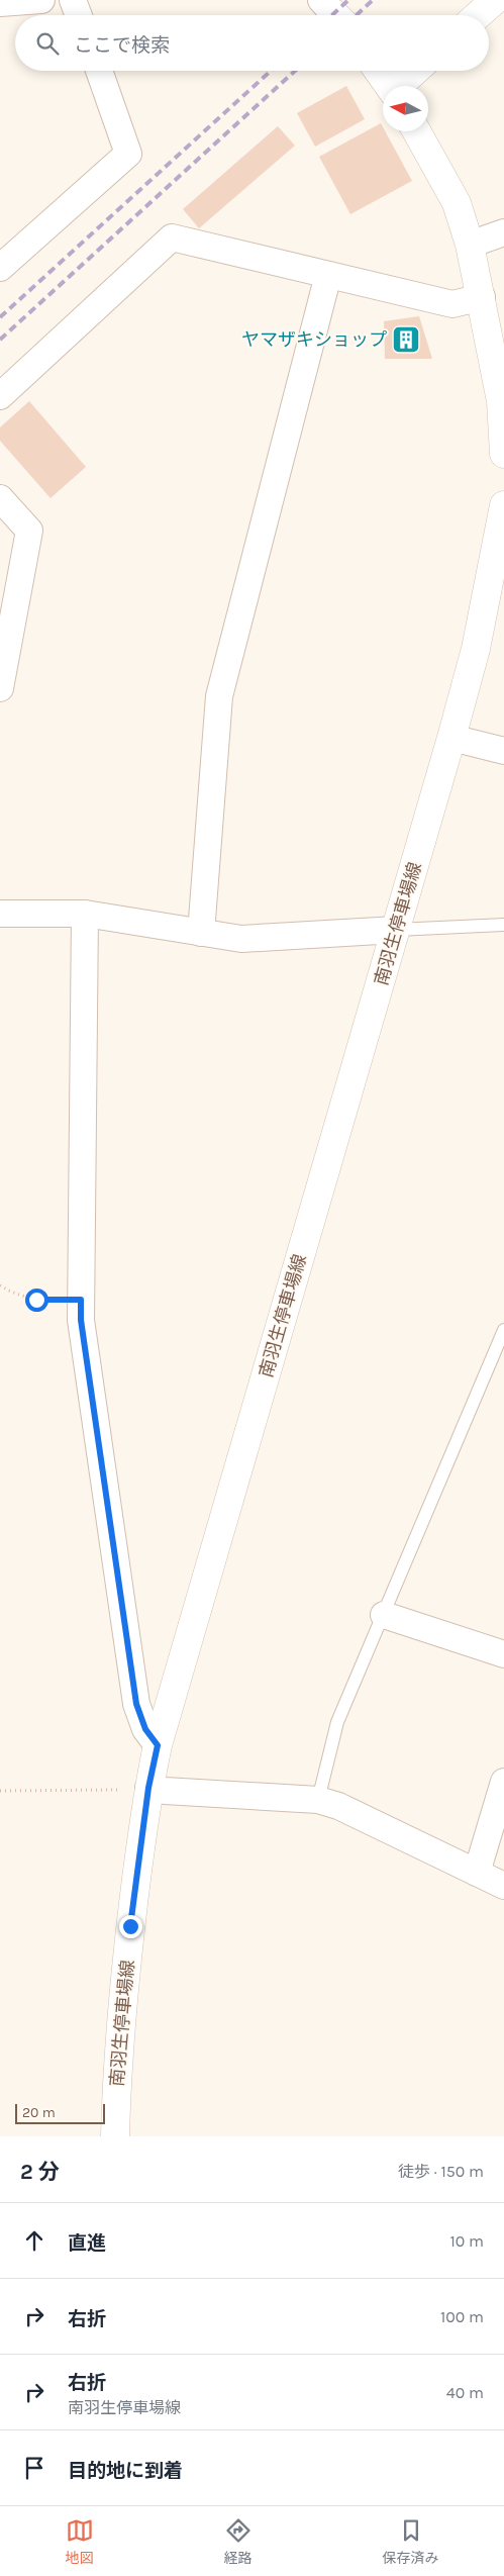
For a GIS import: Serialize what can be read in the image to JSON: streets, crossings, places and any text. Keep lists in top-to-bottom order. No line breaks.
{"streets":{"main road":["南羽生停車場線"]},"places":{"building":["ヤマザキショップ"]},"scale_bar":"20 m","north":"left","page":{"search":"ここで検索","scale":"20 m","heading":["2 分","徒歩 · 150 m"],"list":[["直進","10 m"],["右折","100 m"],["右折","南羽生停車場線","40 m"],"目的地に到着"],"nav":["地図","経路","保存済み"]}}
